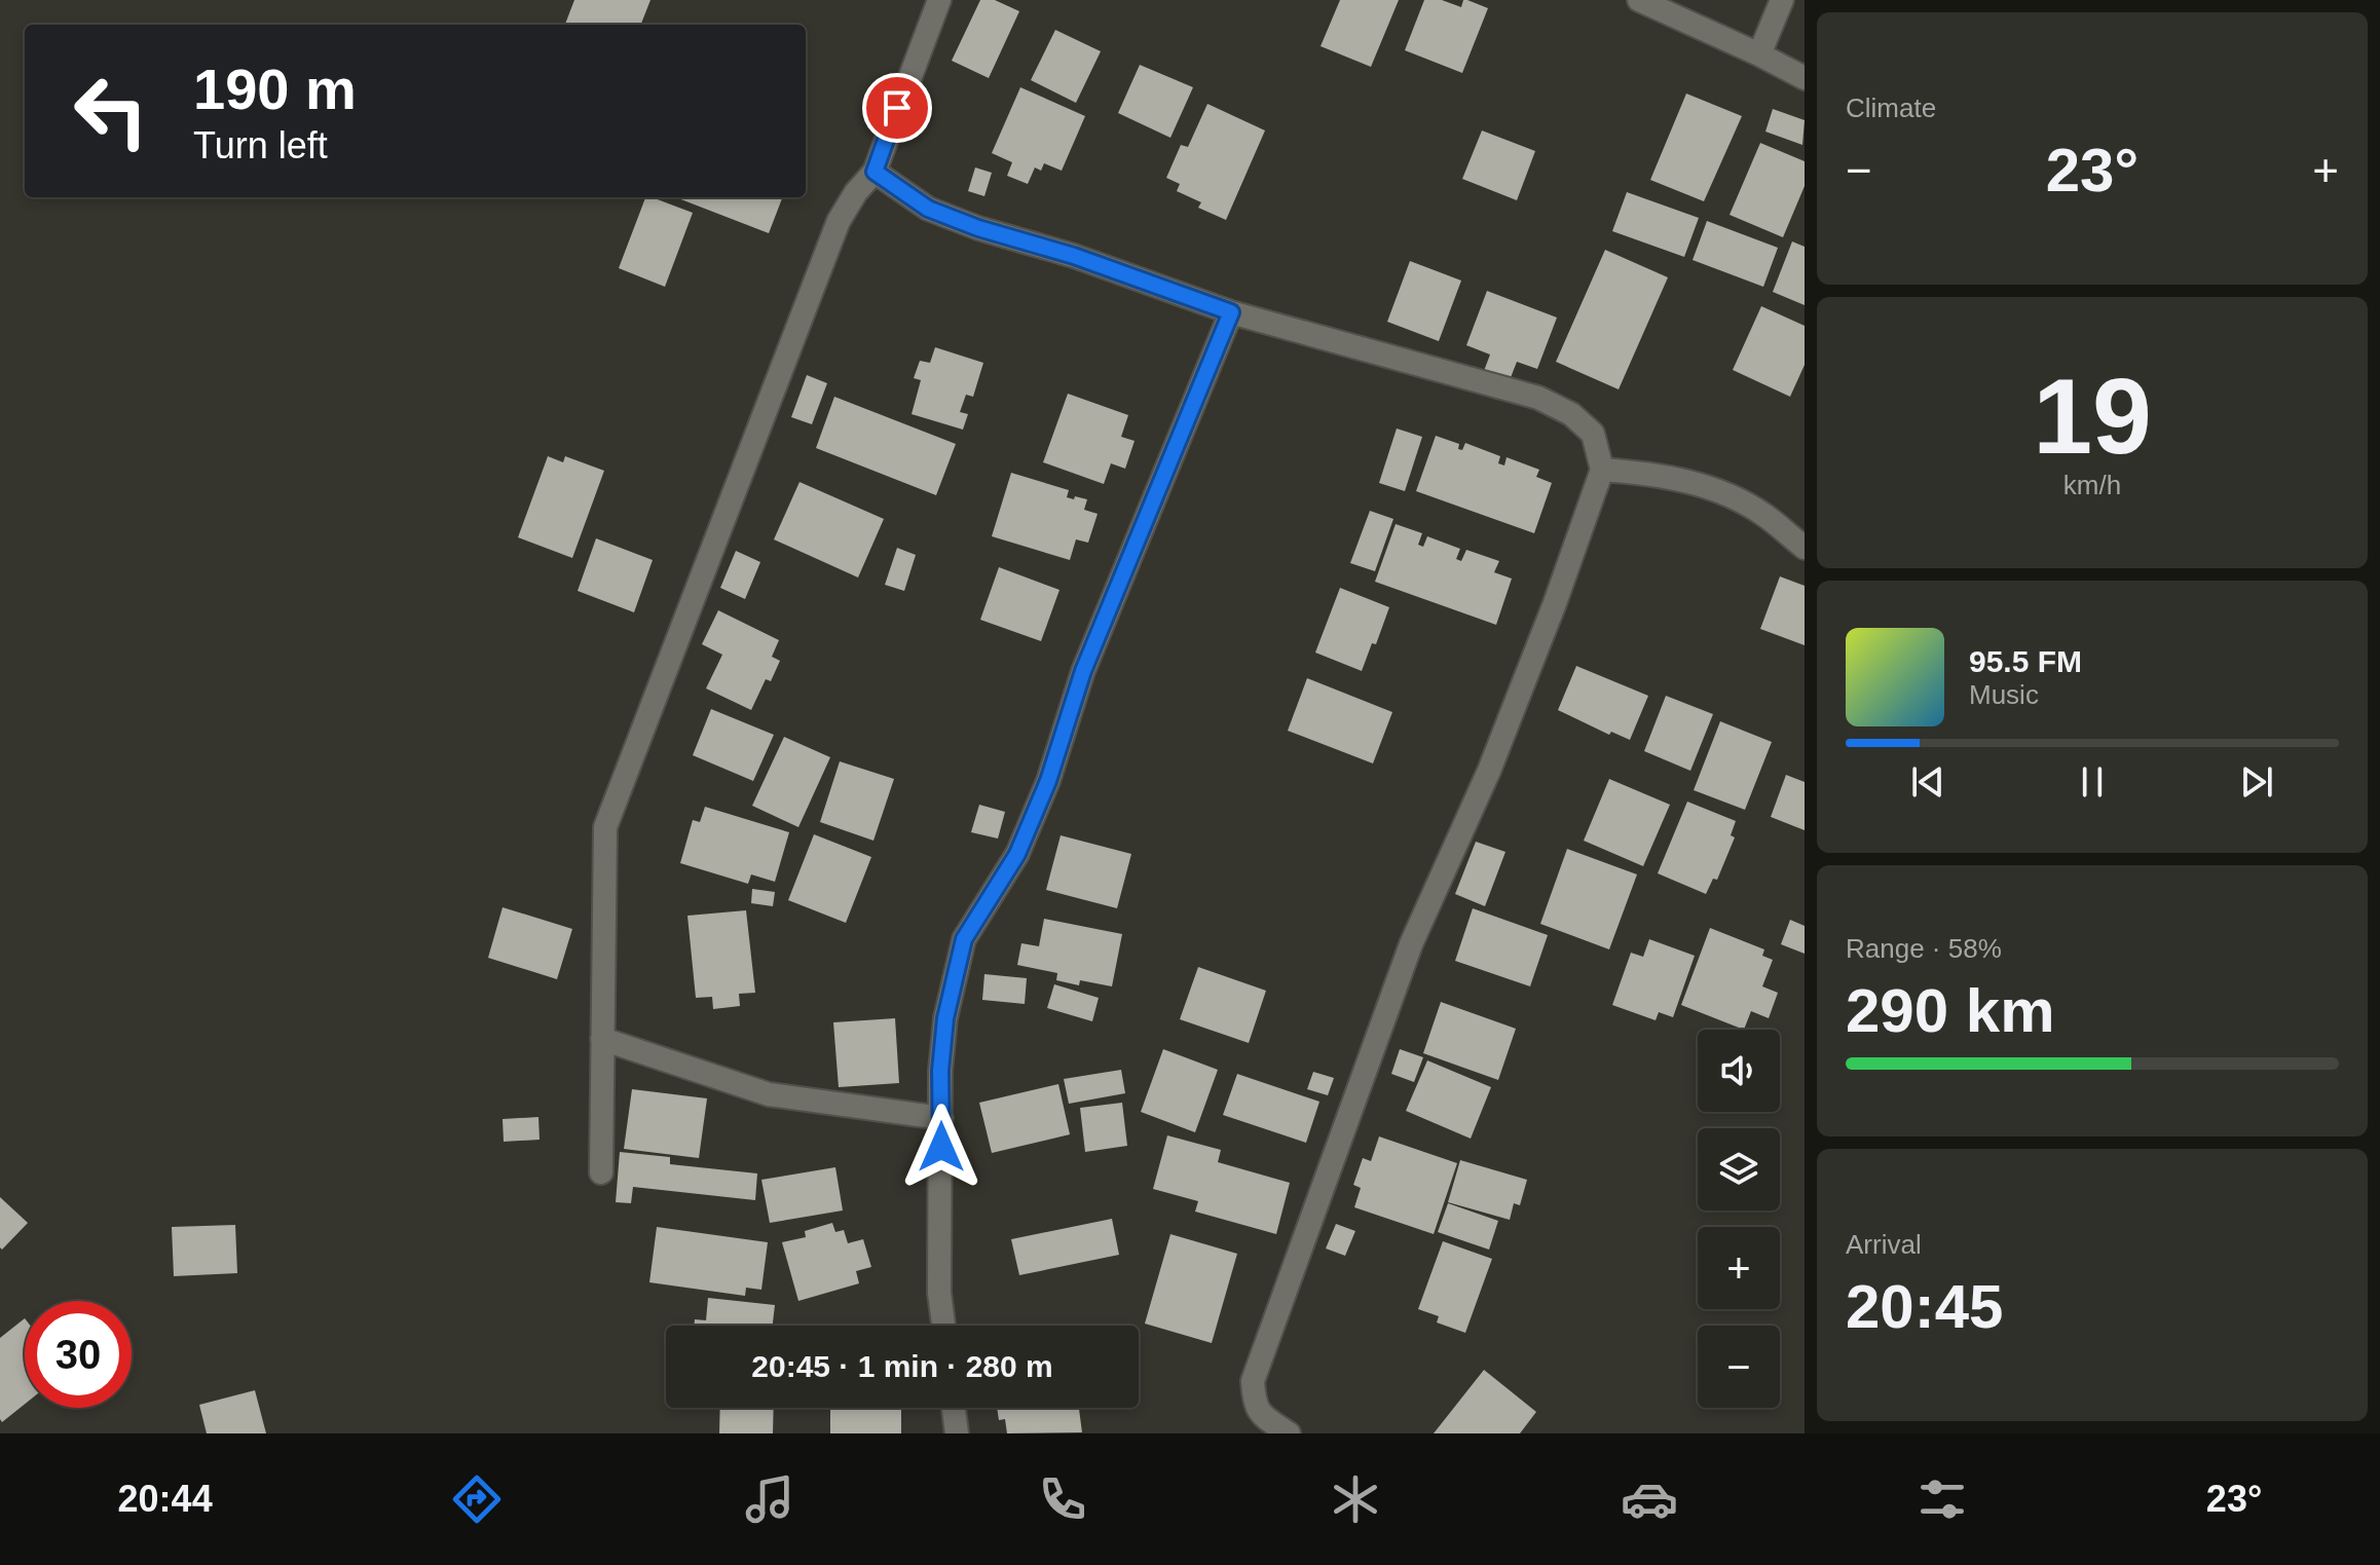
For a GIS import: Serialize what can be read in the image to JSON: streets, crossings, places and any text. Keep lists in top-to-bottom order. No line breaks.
{"page":{"tile":["Climate",["19","km/h"],["Range · 58%","290 km"],["Arrival","20:45"]],"turn":["190 m","Turn left"],"heat":["−","23°","+"],"song":["95.5 FM","Music"],"map_buttons":["+","−"],"limit":"30","trip":"20:45 · 1 min · 280 m","tabs":["20:44","23°"]}}
